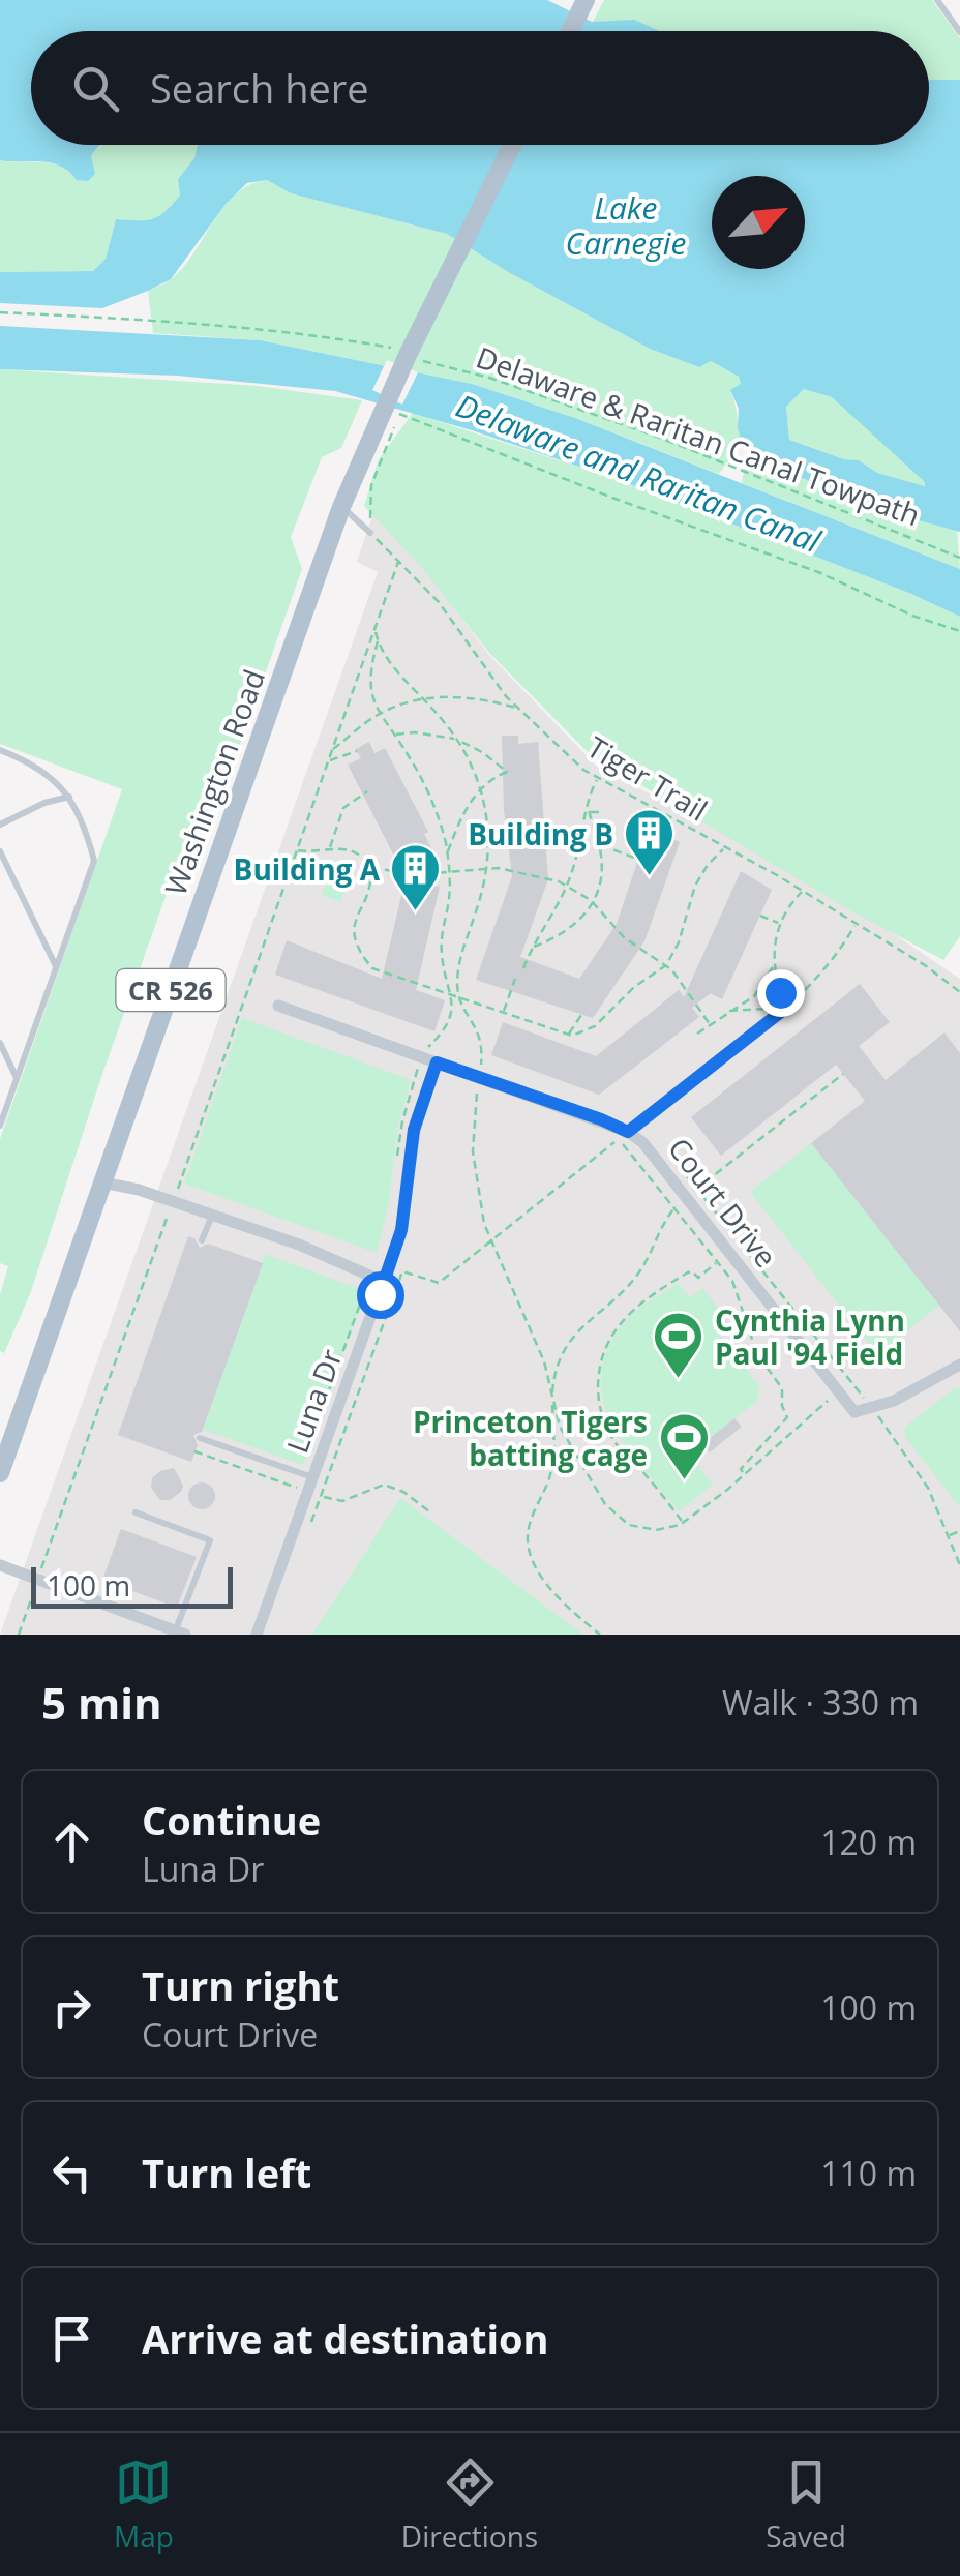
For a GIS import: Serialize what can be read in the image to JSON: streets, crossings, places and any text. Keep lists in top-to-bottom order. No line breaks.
{"streets":{"main road":["Washington Road","CR 526"],"street":["Court Drive","Luna Dr"],"path":["Delaware & Raritan Canal Towpath","Tiger Trail"]},"crossings":[["Delaware & Raritan Canal Towpath","Washington Road"],["Court Drive","Luna Dr"]],"water":["Lake Carnegie","Delaware and Raritan Canal"],"places":{"building":["Building B","Building A"],"sports":["Cynthia Lynn Paul '94 Field","Princeton Tigers batting cage"]},"scale_bar":"100 m","north":"top right","page":{"search":"Search here","scale":"100 m","heading":["5 min","Walk · 330 m"],"list":[["Continue","Luna Dr","120 m"],["Turn right","Court Drive","100 m"],["Turn left","110 m"],"Arrive at destination"],"nav":["Map","Directions","Saved"]}}
